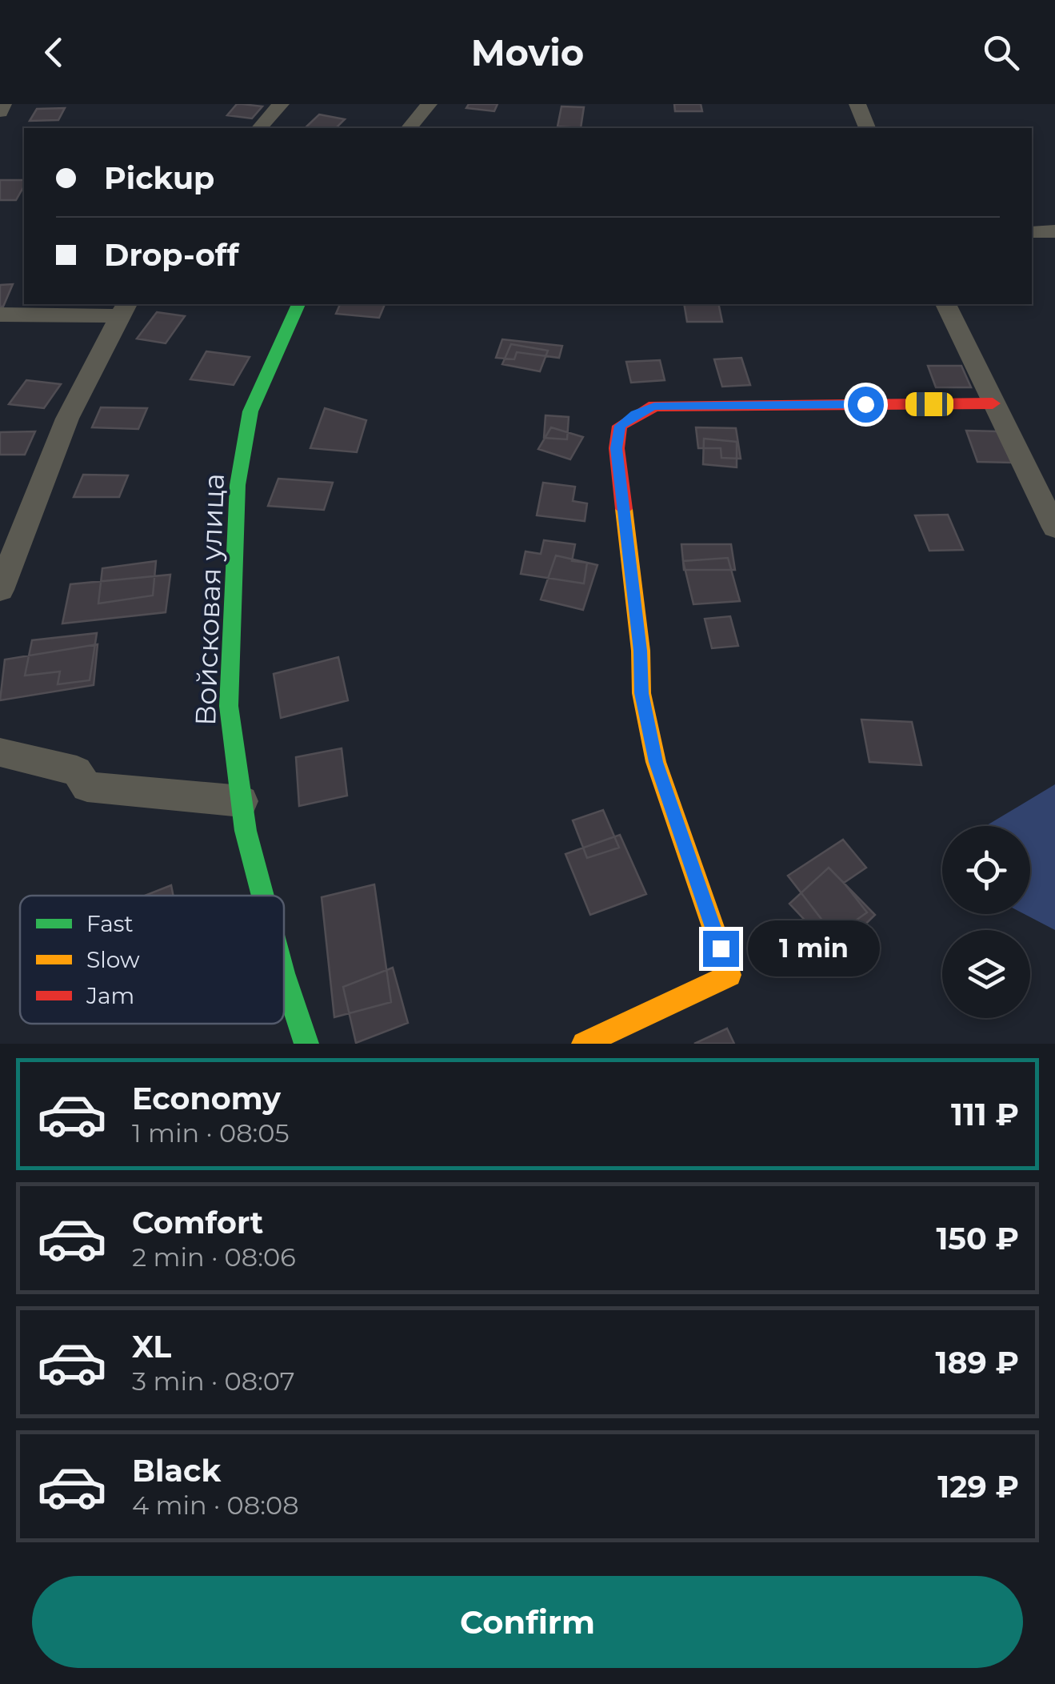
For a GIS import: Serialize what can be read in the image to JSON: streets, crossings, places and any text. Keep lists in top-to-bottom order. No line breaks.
{"streets":{"street":["Войсковая улица"]},"legend":["Fast","Slow","Jam"],"page":{"header":"Movio","banner":["Pickup","Drop-off"],"bubble":"1 min","list":[{"name":"Economy","note":"1 min · 08:05","value":"111 ₽"},{"name":"Comfort","note":"2 min · 08:06","value":"150 ₽"},{"name":"XL","note":"3 min · 08:07","value":"189 ₽"},{"name":"Black","note":"4 min · 08:08","value":"129 ₽"}],"buttons":"Confirm"}}
